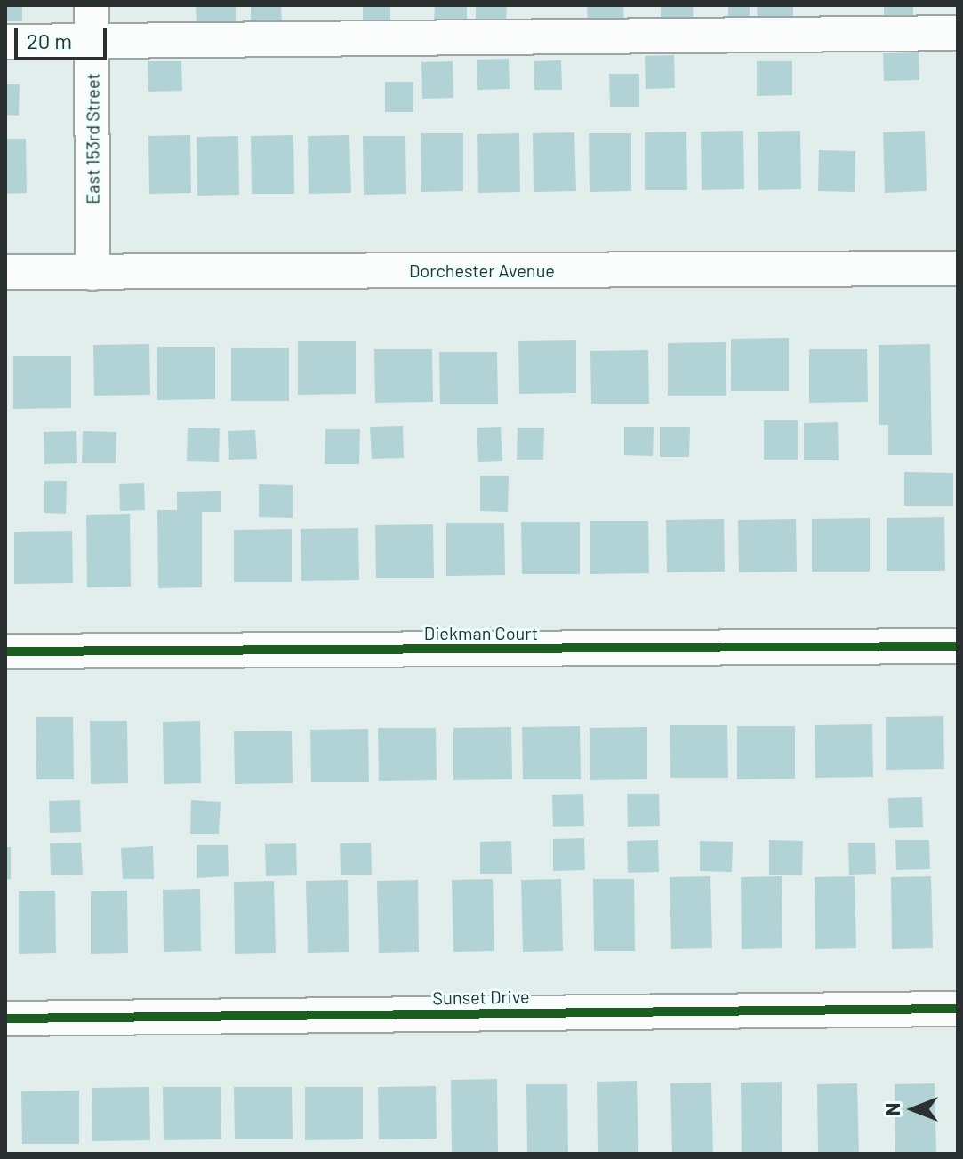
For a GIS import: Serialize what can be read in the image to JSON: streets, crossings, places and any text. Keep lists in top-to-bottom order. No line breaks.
{"streets":{"street":["East 153rd Street","Dorchester Avenue","Diekman Court","Sunset Drive"]},"crossings":[["East 153rd Street","Dorchester Avenue"]],"scale_bar":"20 m","north":"left"}
